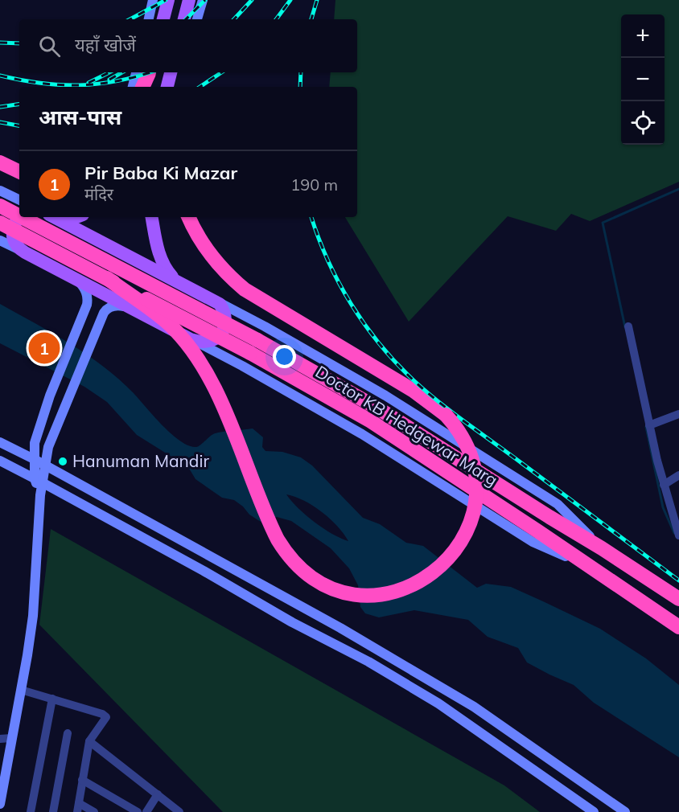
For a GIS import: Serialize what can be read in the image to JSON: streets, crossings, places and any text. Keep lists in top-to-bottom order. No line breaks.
{"streets":{"highway":["Doctor KB Hedgewar Marg"]},"places":["Hanuman Mandir"],"page":{"map_buttons":["+","−"],"search":"यहाँ खोजें","heading":"आस-पास","list":[{"mark":"1","name":"Pir Baba Ki Mazar","note":"मंदिर","value":"190 m"}],"pins":"1"}}
